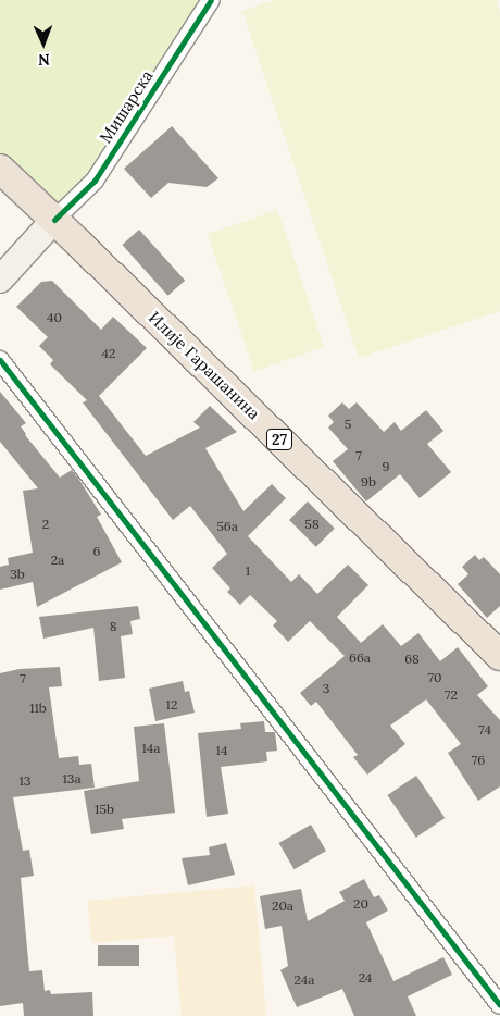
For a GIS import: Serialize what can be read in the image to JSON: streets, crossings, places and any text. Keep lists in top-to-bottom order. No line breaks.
{"streets":{"main road":["Илије Гарашанина","27"],"street":["Мишарска"]},"crossings":[["Мишарска","Илије Гарашанина"]],"house_numbers":["40","42","5","7","9","9b","2","58","56a","6","2a","1","3b","8","66a","68","70","7","3","72","12","11b","74","14a","14","76","13a","13","15b","20","20a","24","24a"],"north":"bottom"}
